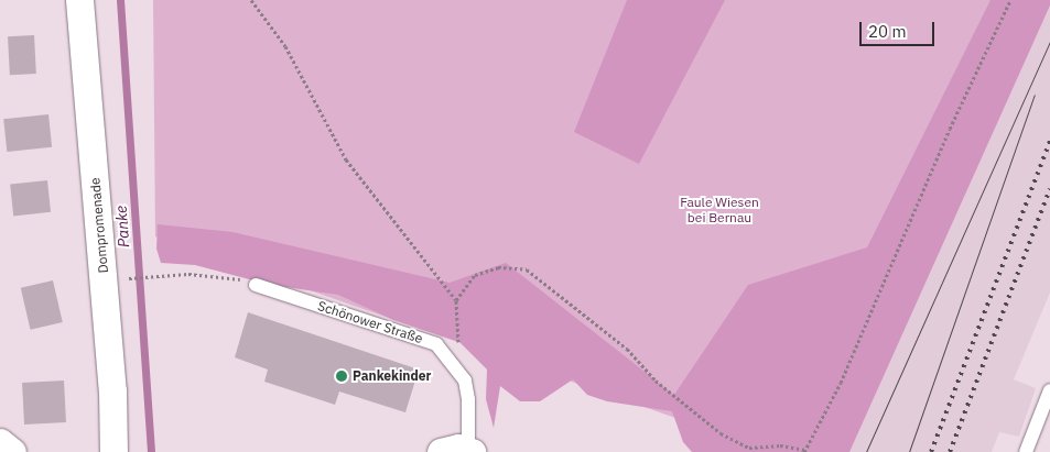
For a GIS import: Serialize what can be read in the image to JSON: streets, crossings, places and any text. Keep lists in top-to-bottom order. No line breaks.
{"streets":{"street":["Dompromenade"],"lane":["Schönower Straße"]},"water":["Panke"],"parks":["Faule Wiesen bei Bernau"],"places":["Pankekinder"],"scale_bar":"20 m"}
